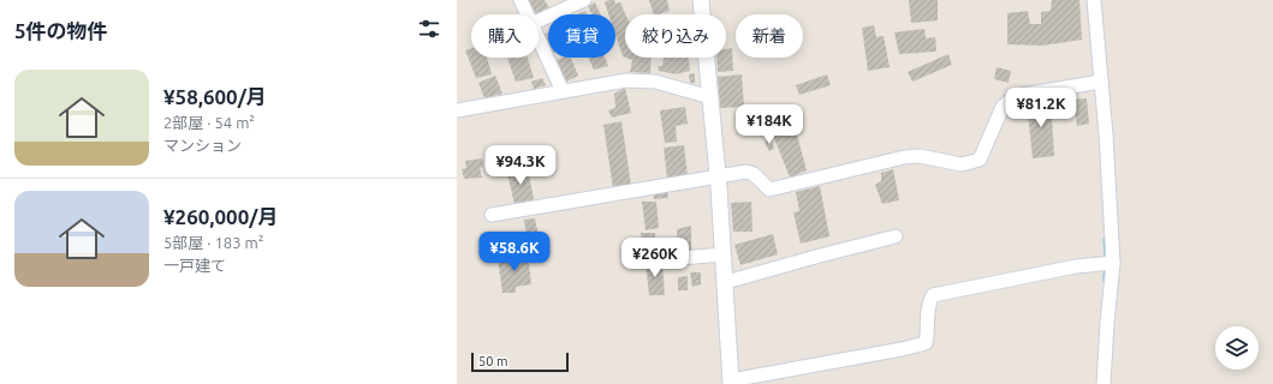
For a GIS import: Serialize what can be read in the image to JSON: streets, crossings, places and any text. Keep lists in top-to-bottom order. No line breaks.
{"scale_bar":"50 m","page":{"heading":"5件の物件","chip":["購入","賃貸","絞り込み","新着"],"list":[{"name":"¥58,600/月","note":"2部屋 · 54 m² · マンション"},{"name":"¥260,000/月","note":"5部屋 · 183 m² · 一戸建て"}],"price":["¥81.2K","¥184K","¥94.3K","¥58.6K","¥260K"],"scale":"50 m"}}
